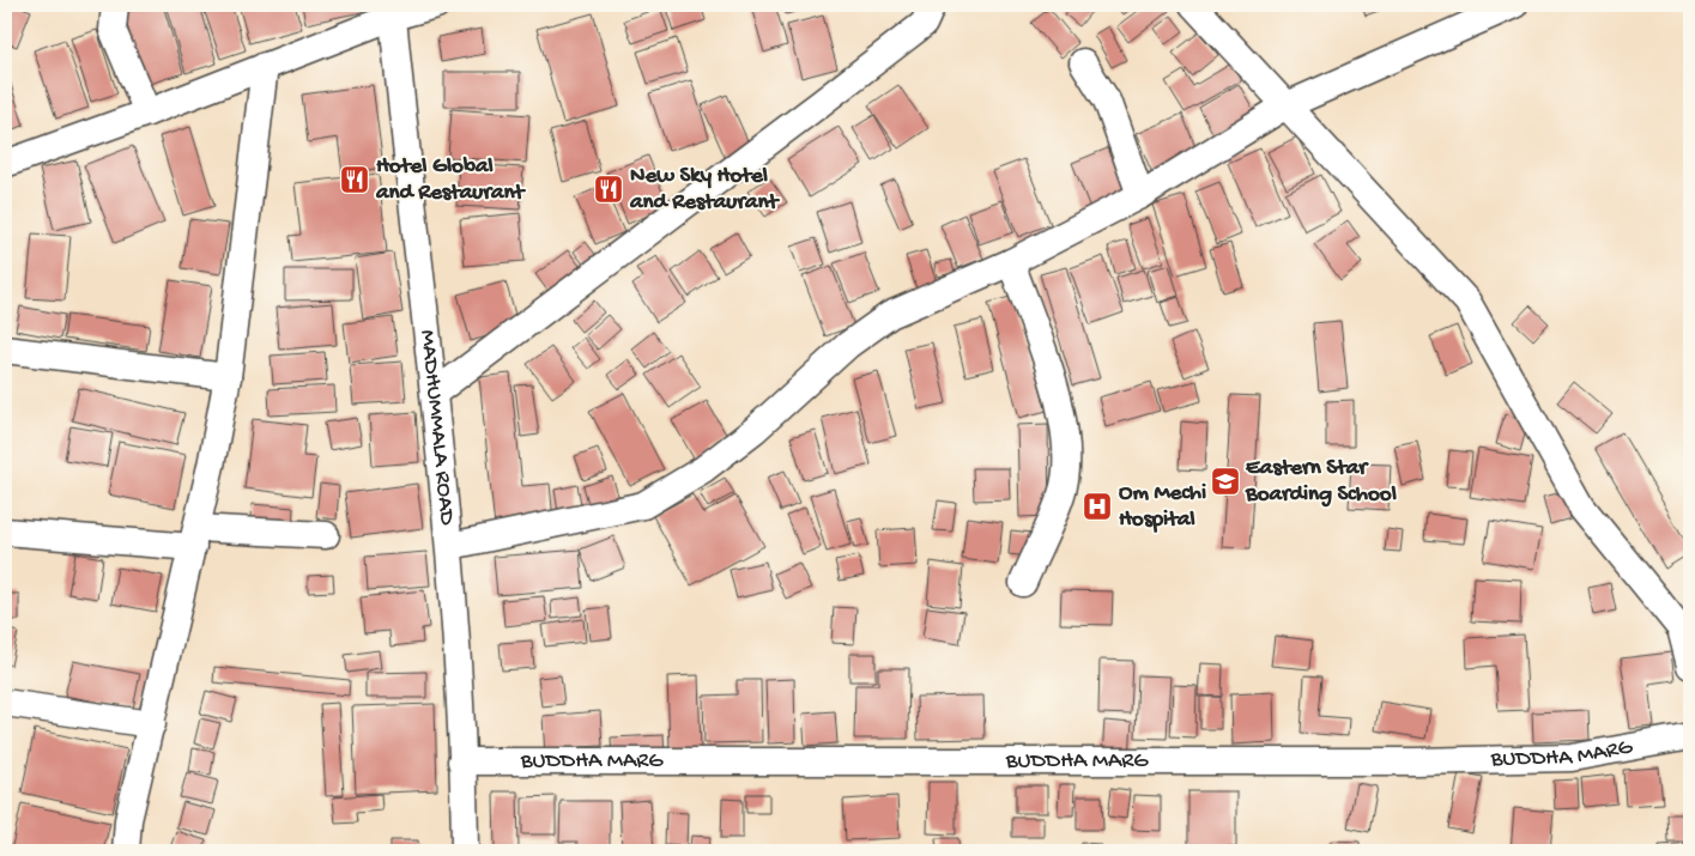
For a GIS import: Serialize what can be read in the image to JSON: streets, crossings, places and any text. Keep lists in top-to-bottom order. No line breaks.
{"streets":{"street":["MADHUMMALA ROAD","BUDDHA MARG"]},"crossings":[["MADHUMMALA ROAD","BUDDHA MARG"]],"places":{"restaurant":["Hotel Global and Restaurant","New Sky Hotel and Restaurant"],"school or university":["Eastern Star Boarding School"],"hospital":["Om Mechi Hospital"]}}
